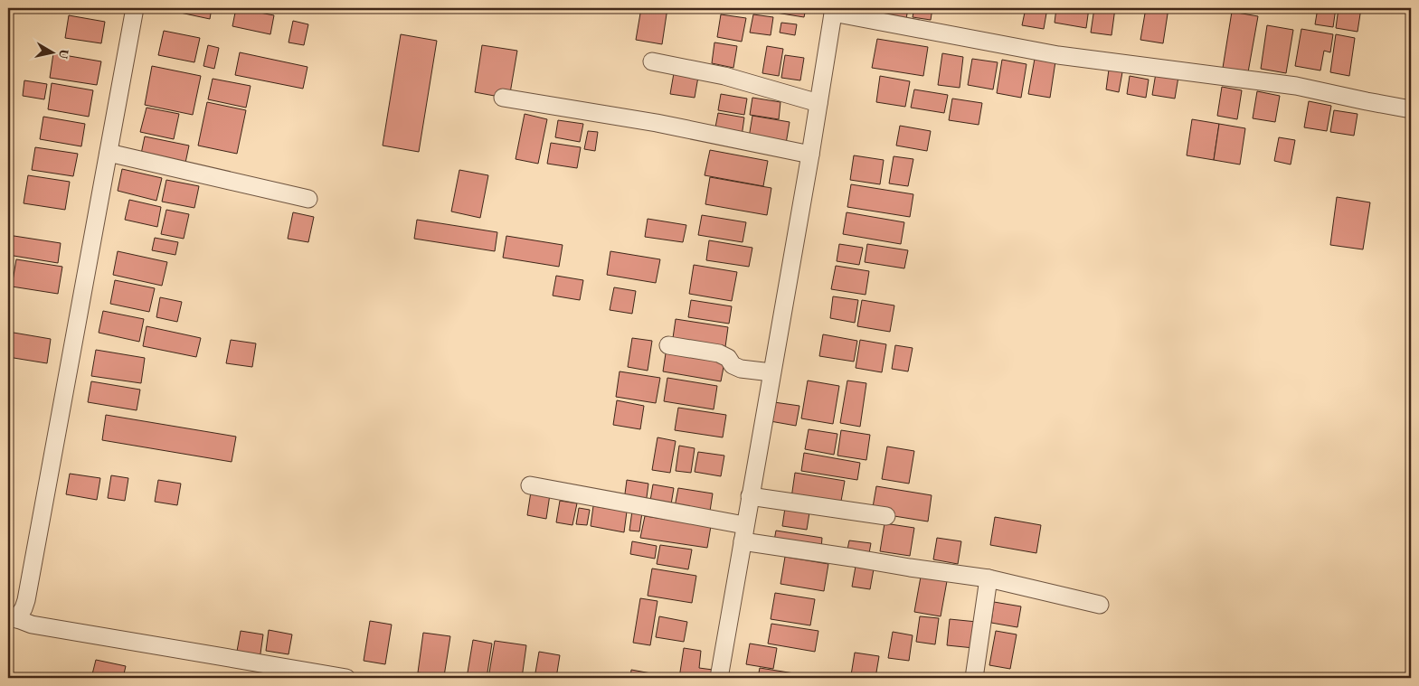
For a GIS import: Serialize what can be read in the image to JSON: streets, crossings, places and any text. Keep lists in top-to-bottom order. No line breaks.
{"north":"right"}
